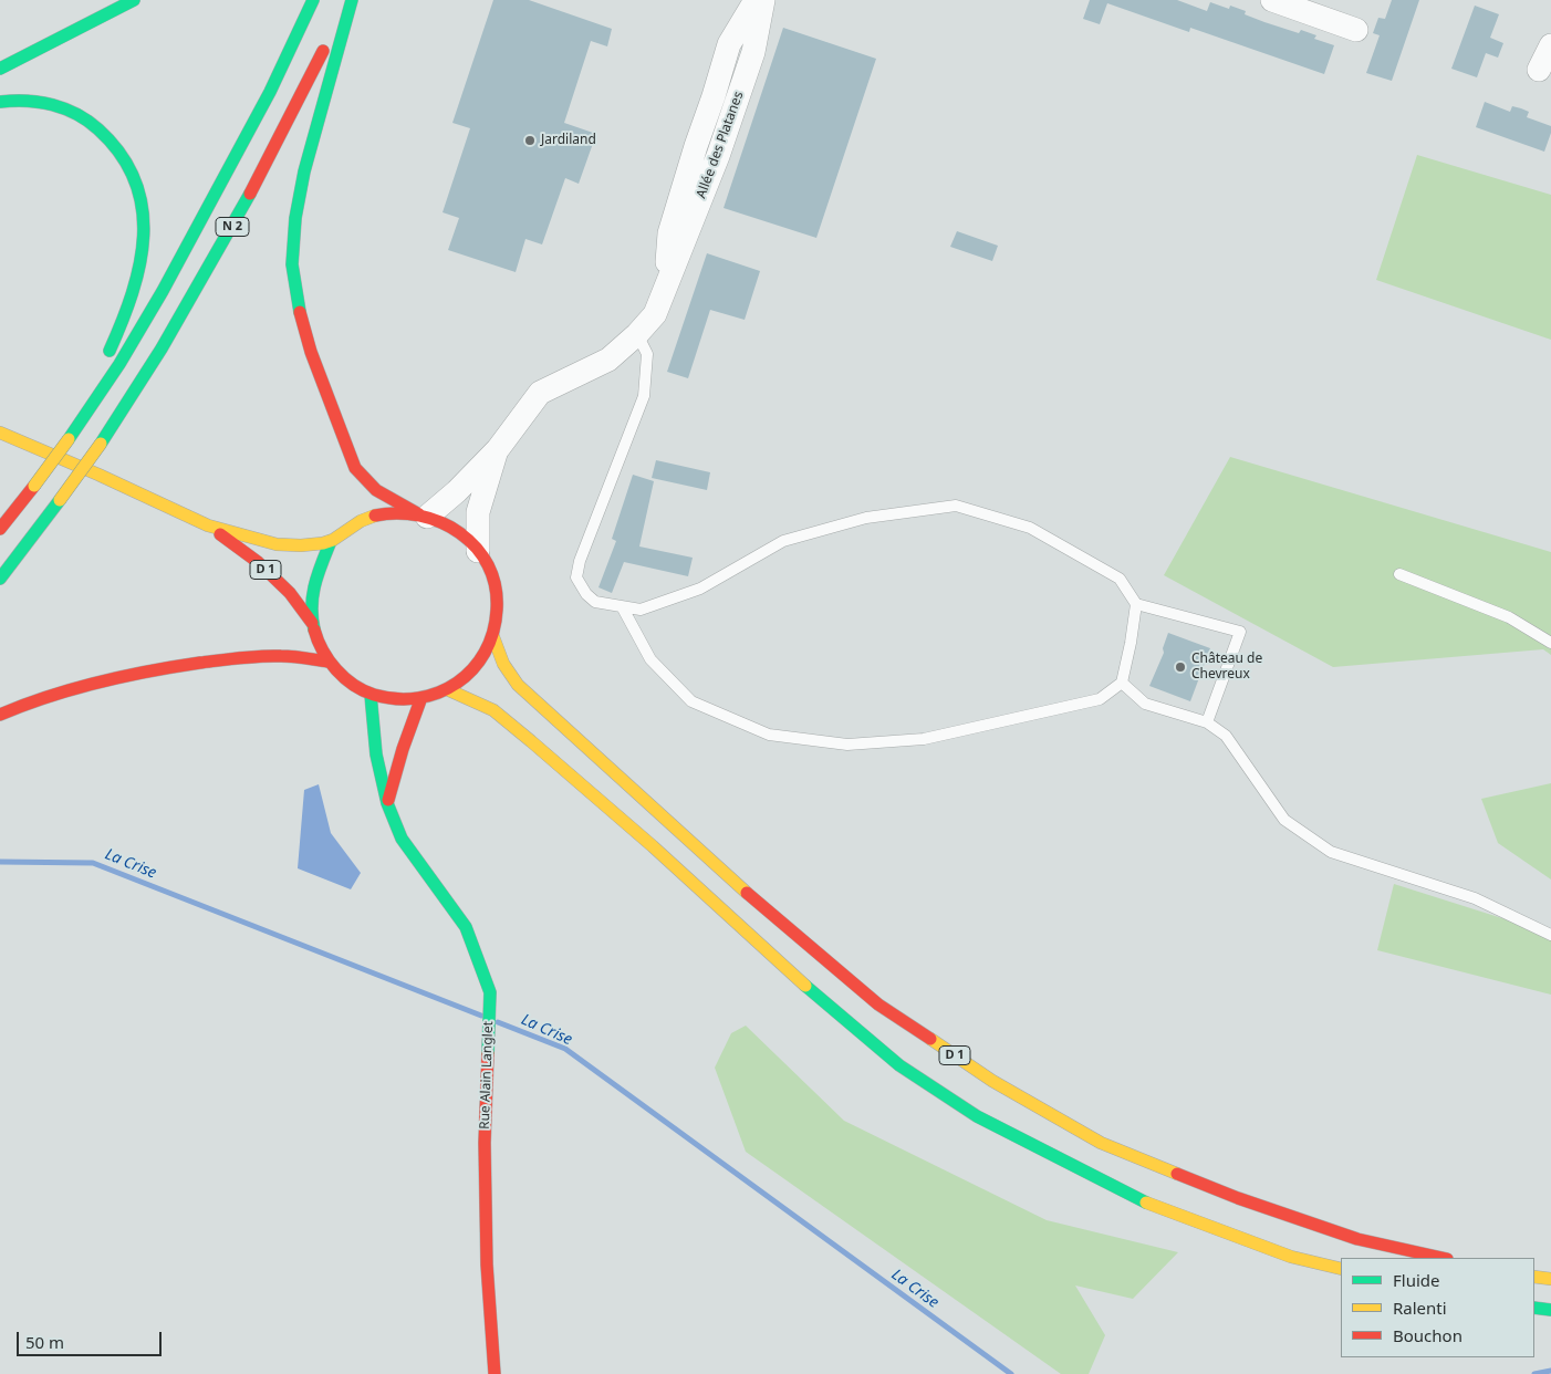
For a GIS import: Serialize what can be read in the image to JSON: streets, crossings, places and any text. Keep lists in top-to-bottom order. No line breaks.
{"streets":{"main road":["N 2","D 1","Rue Alain Langlet"],"street":["Allée des Platanes"]},"crossings":[["Allée des Platanes","D 1"],["Allée des Platanes","Rue Alain Langlet"],["D 1","Rue Alain Langlet"]],"water":["La Crise"],"places":["Jardiland","Château de Chevreux"],"legend":["Fluide","Ralenti","Bouchon"],"scale_bar":"50 m"}
